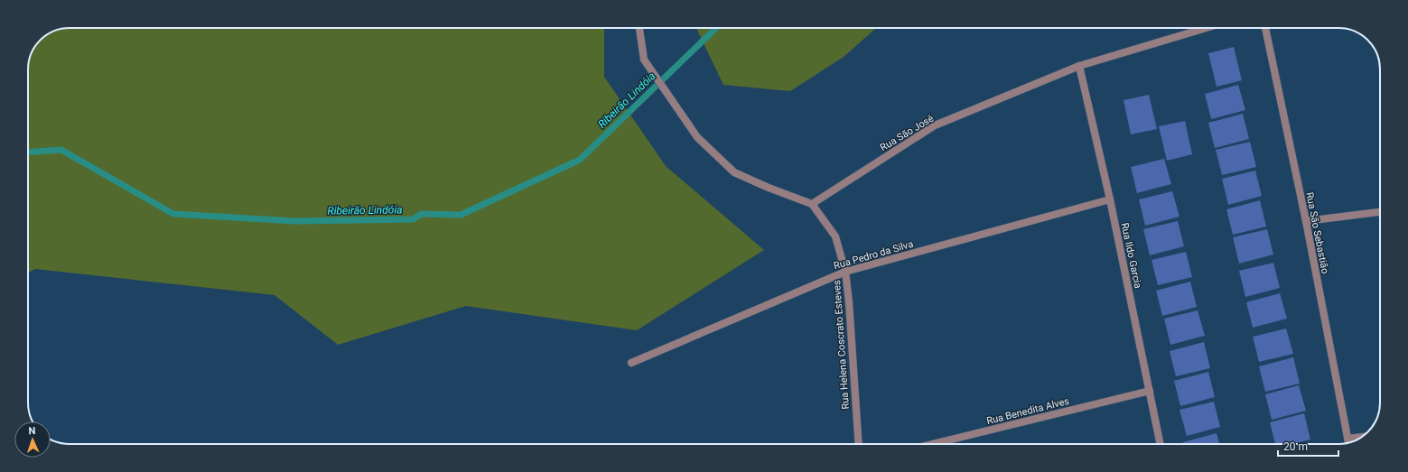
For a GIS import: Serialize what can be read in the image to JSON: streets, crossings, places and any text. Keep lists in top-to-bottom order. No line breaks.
{"streets":{"street":["Rua São José","Rua São Sebastião","Rua Pedro da Silva","Rua Ildo Garcia","Rua Helena Coscrato Esteves","Rua Benedita Alves"]},"crossings":[["Rua São José","Rua Ildo Garcia"],["Rua São José","Rua Helena Coscrato Esteves"],["Rua Pedro da Silva","Rua Ildo Garcia"],["Rua Pedro da Silva","Rua Helena Coscrato Esteves"],["Rua Ildo Garcia","Rua Benedita Alves"]],"water":["Ribeirão Lindóia"],"scale_bar":"20 m","north":"top"}
